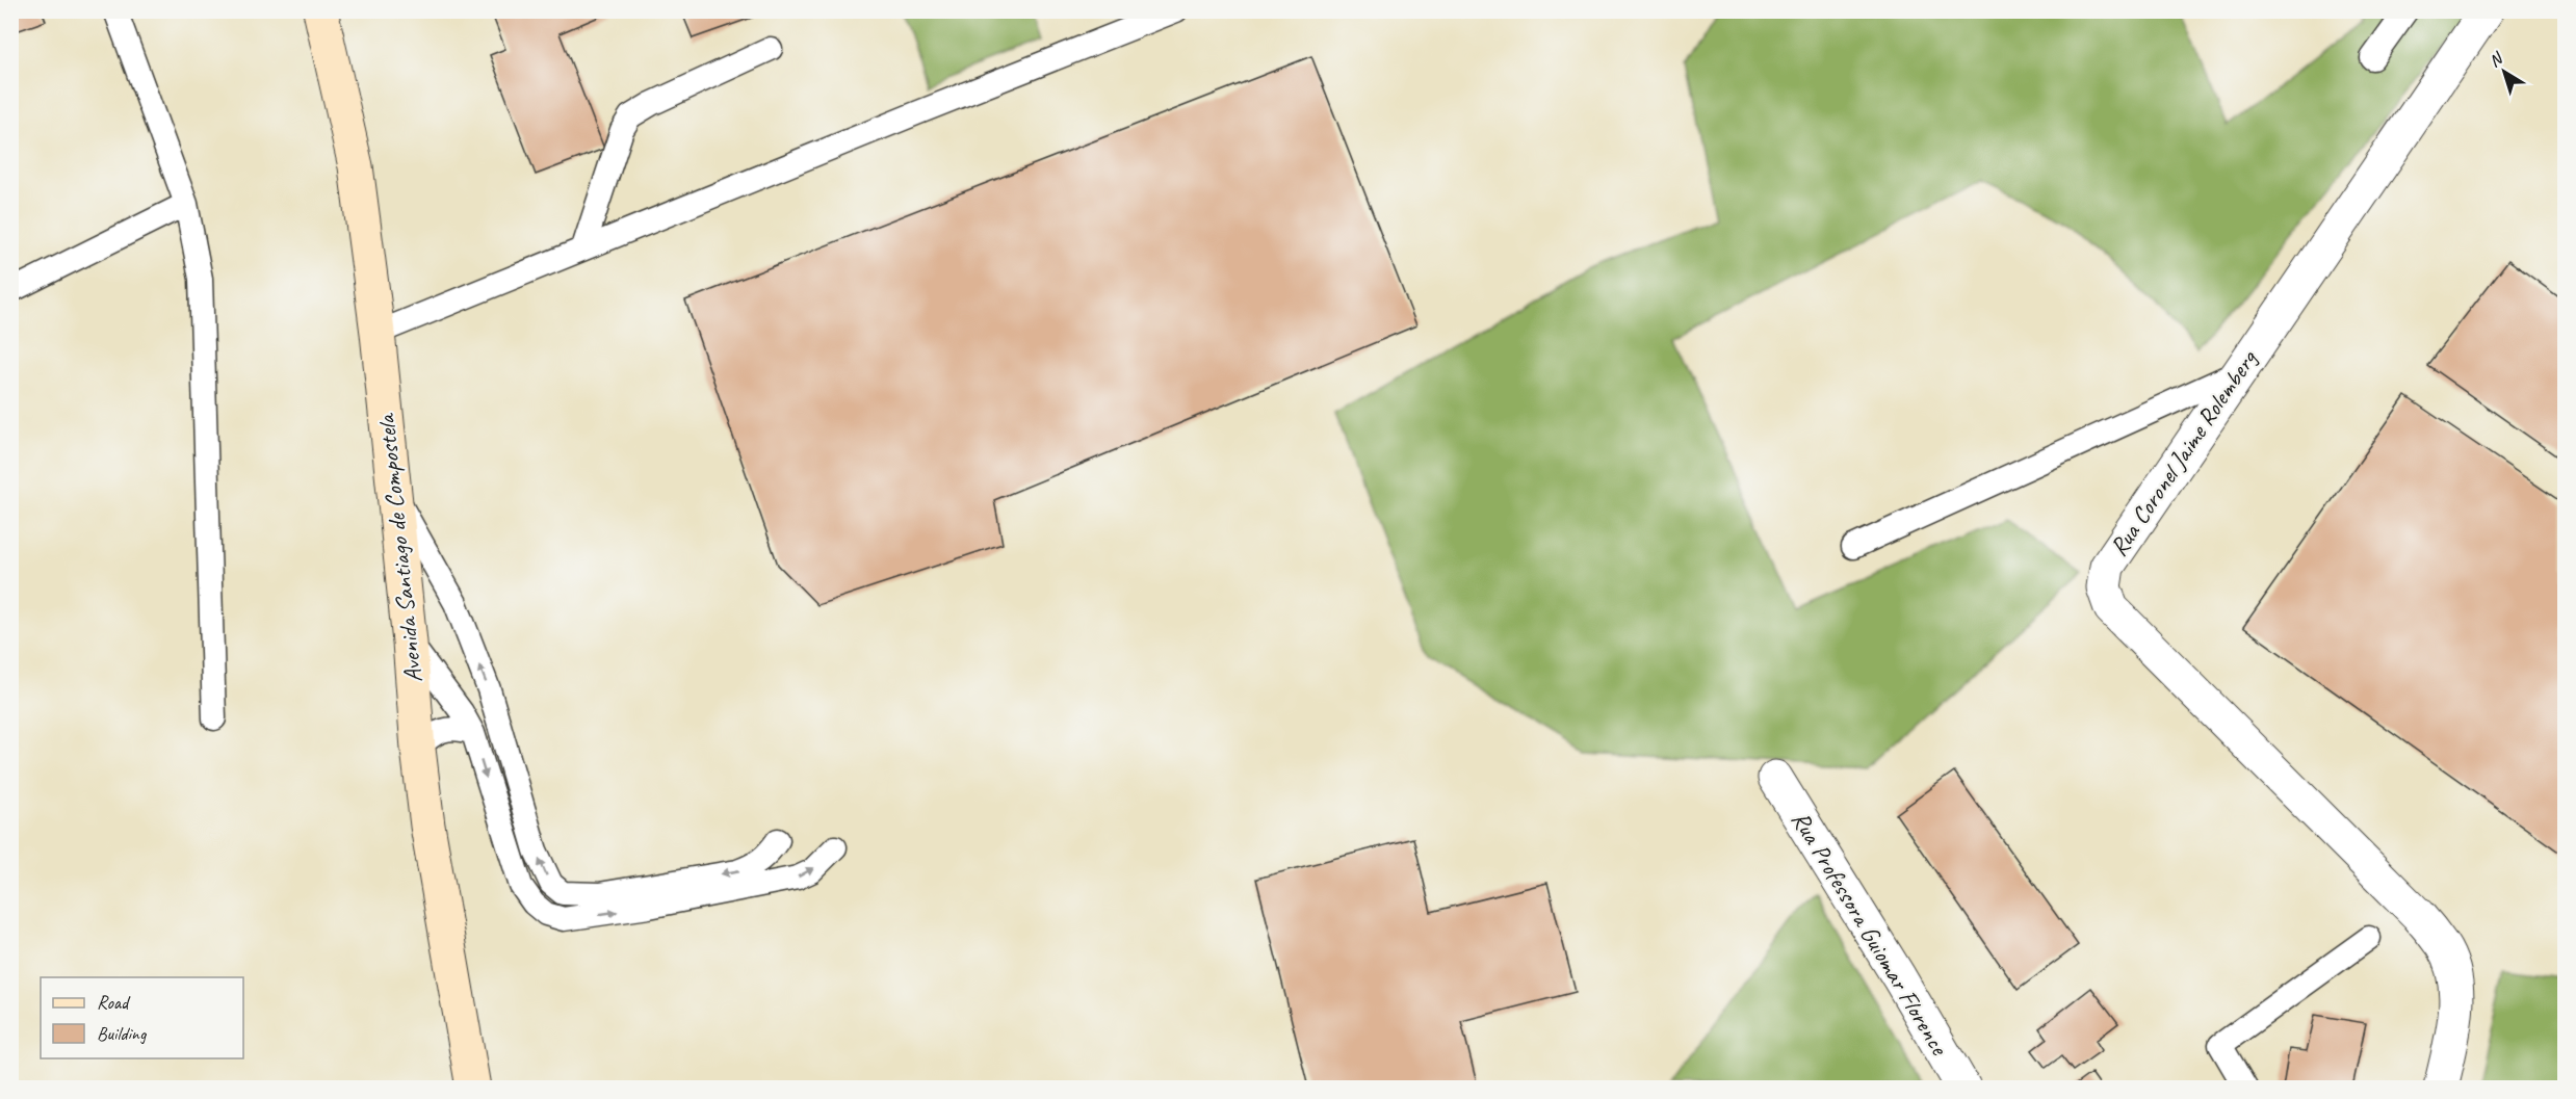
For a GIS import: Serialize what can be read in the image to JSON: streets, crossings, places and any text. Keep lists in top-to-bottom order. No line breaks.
{"streets":{"main road":["Avenida Santiago de Compostela"],"street":["Rua Coronel Jaime Rolemberg","Rua Professora Guiomar Florence"]},"legend":["Road","Building"],"north":"top left"}
